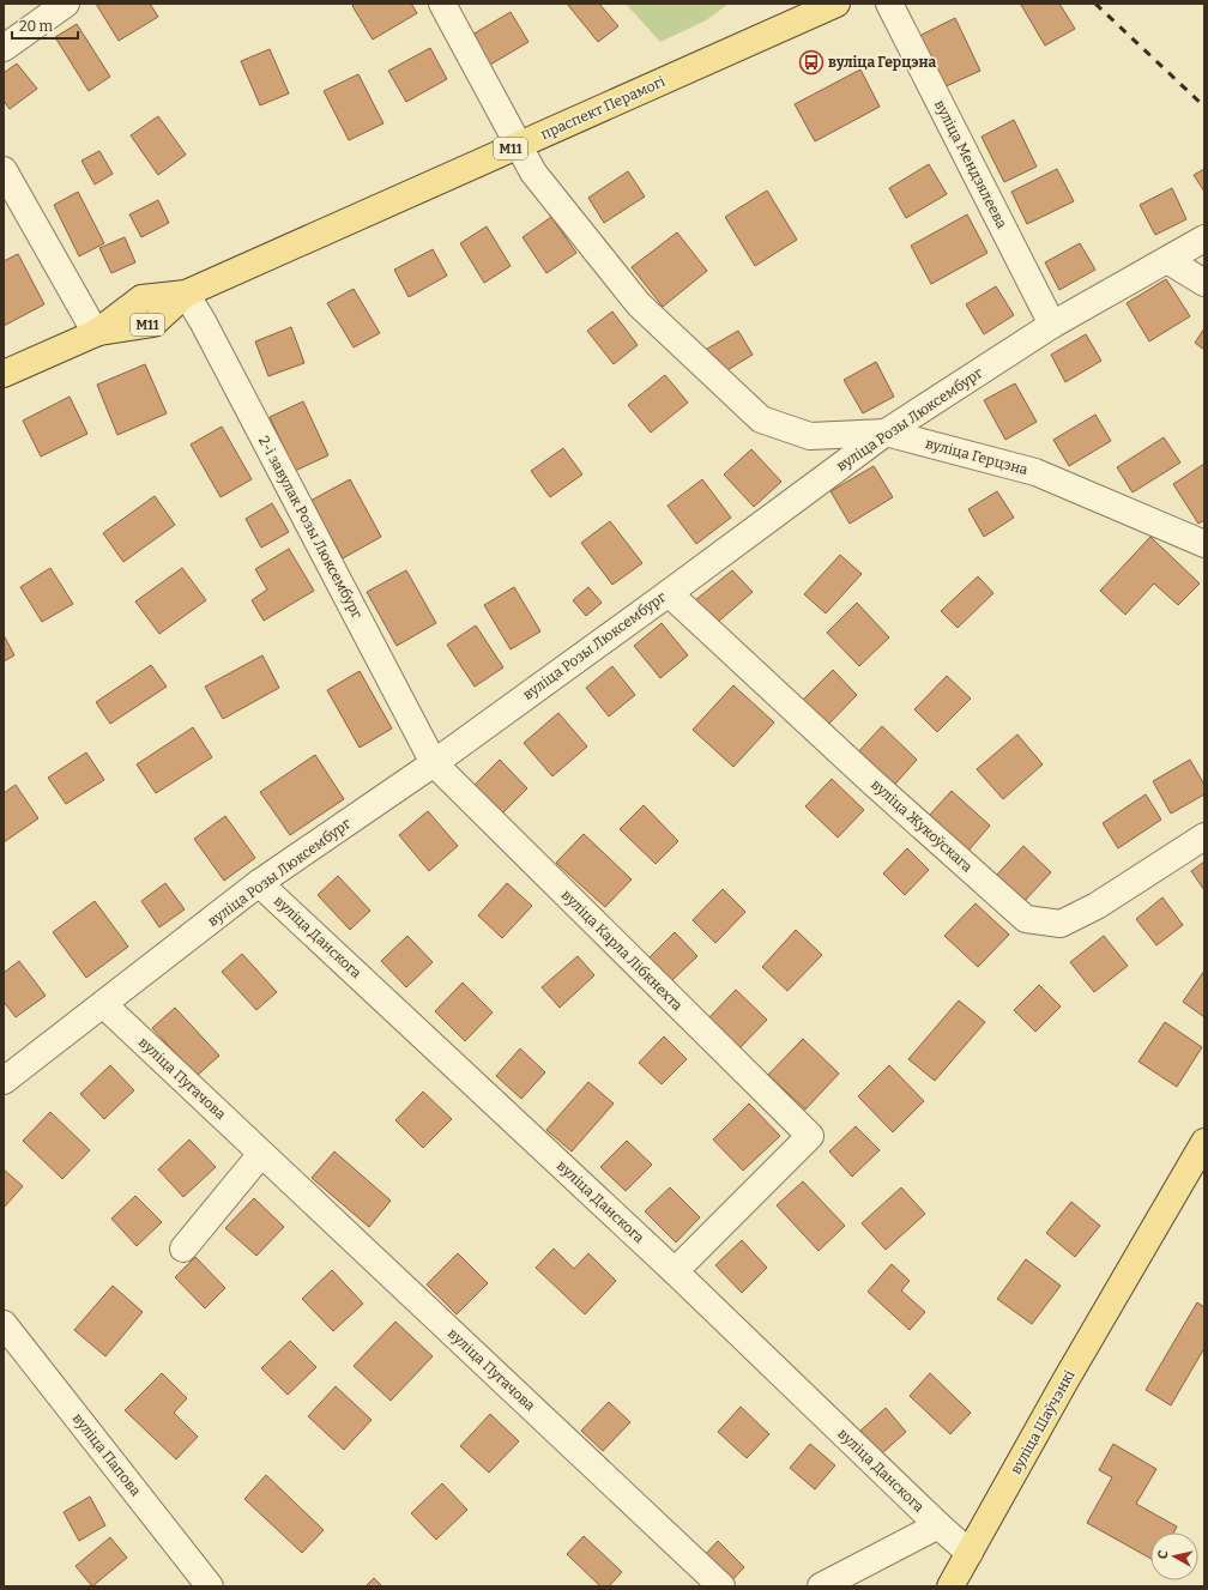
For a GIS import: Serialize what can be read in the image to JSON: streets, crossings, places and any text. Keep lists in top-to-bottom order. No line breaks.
{"streets":{"main road":["праспект Перамогі","М11","вуліца Шаўчэнкі"],"street":["вуліца Мендзялеева","вуліца Розы Люксембург","вуліца Герцэна","2-і завулак Розы Люксембург","вуліца Жукоўскага","вуліца Данскога","вуліца Карла Лібкнехта","вуліца Пугачова","вуліца Папова"]},"crossings":[["праспект Перамогі","вуліца Герцэна"],["праспект Перамогі","2-і завулак Розы Люксембург"],["вуліца Мендзялеева","вуліца Розы Люксембург"],["вуліца Розы Люксембург","вуліца Герцэна"],["вуліца Розы Люксембург","2-і завулак Розы Люксембург"],["вуліца Розы Люксембург","вуліца Жукоўскага"],["вуліца Розы Люксембург","вуліца Данскога"],["вуліца Розы Люксембург","вуліца Карла Лібкнехта"],["вуліца Розы Люксембург","вуліца Пугачова"],["2-і завулак Розы Люксембург","вуліца Карла Лібкнехта"],["вуліца Данскога","вуліца Карла Лібкнехта"]],"places":{"bus stop":["вуліца Герцэна"]},"scale_bar":"20 m","north":"left"}
